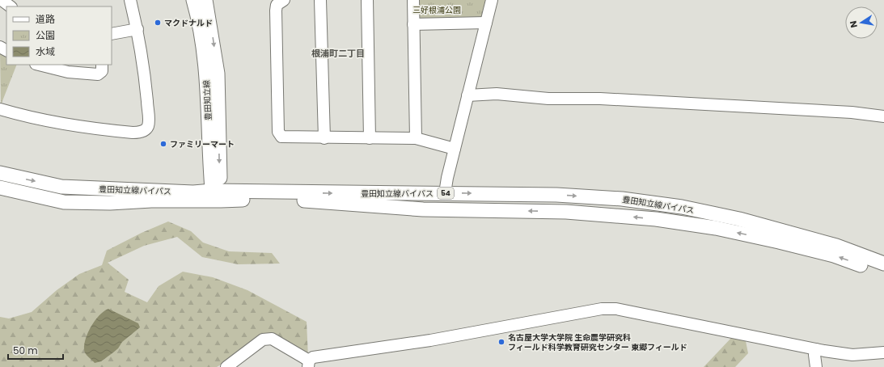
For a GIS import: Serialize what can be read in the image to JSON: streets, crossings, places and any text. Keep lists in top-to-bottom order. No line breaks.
{"streets":{"main road":["豊田知立線","豊田知立線バイパス","54"]},"crossings":[["豊田知立線","豊田知立線バイパス"]],"districts":["根浦町二丁目"],"parks":["三好根浦公園"],"places":["マクドナルド","ファミリーマート","名古屋大学大学院 生命農学研究科 フィールド科学教育研究センター 東郷フィールド"],"legend":["道路","公園","水域"],"scale_bar":"50 m","north":"left"}
